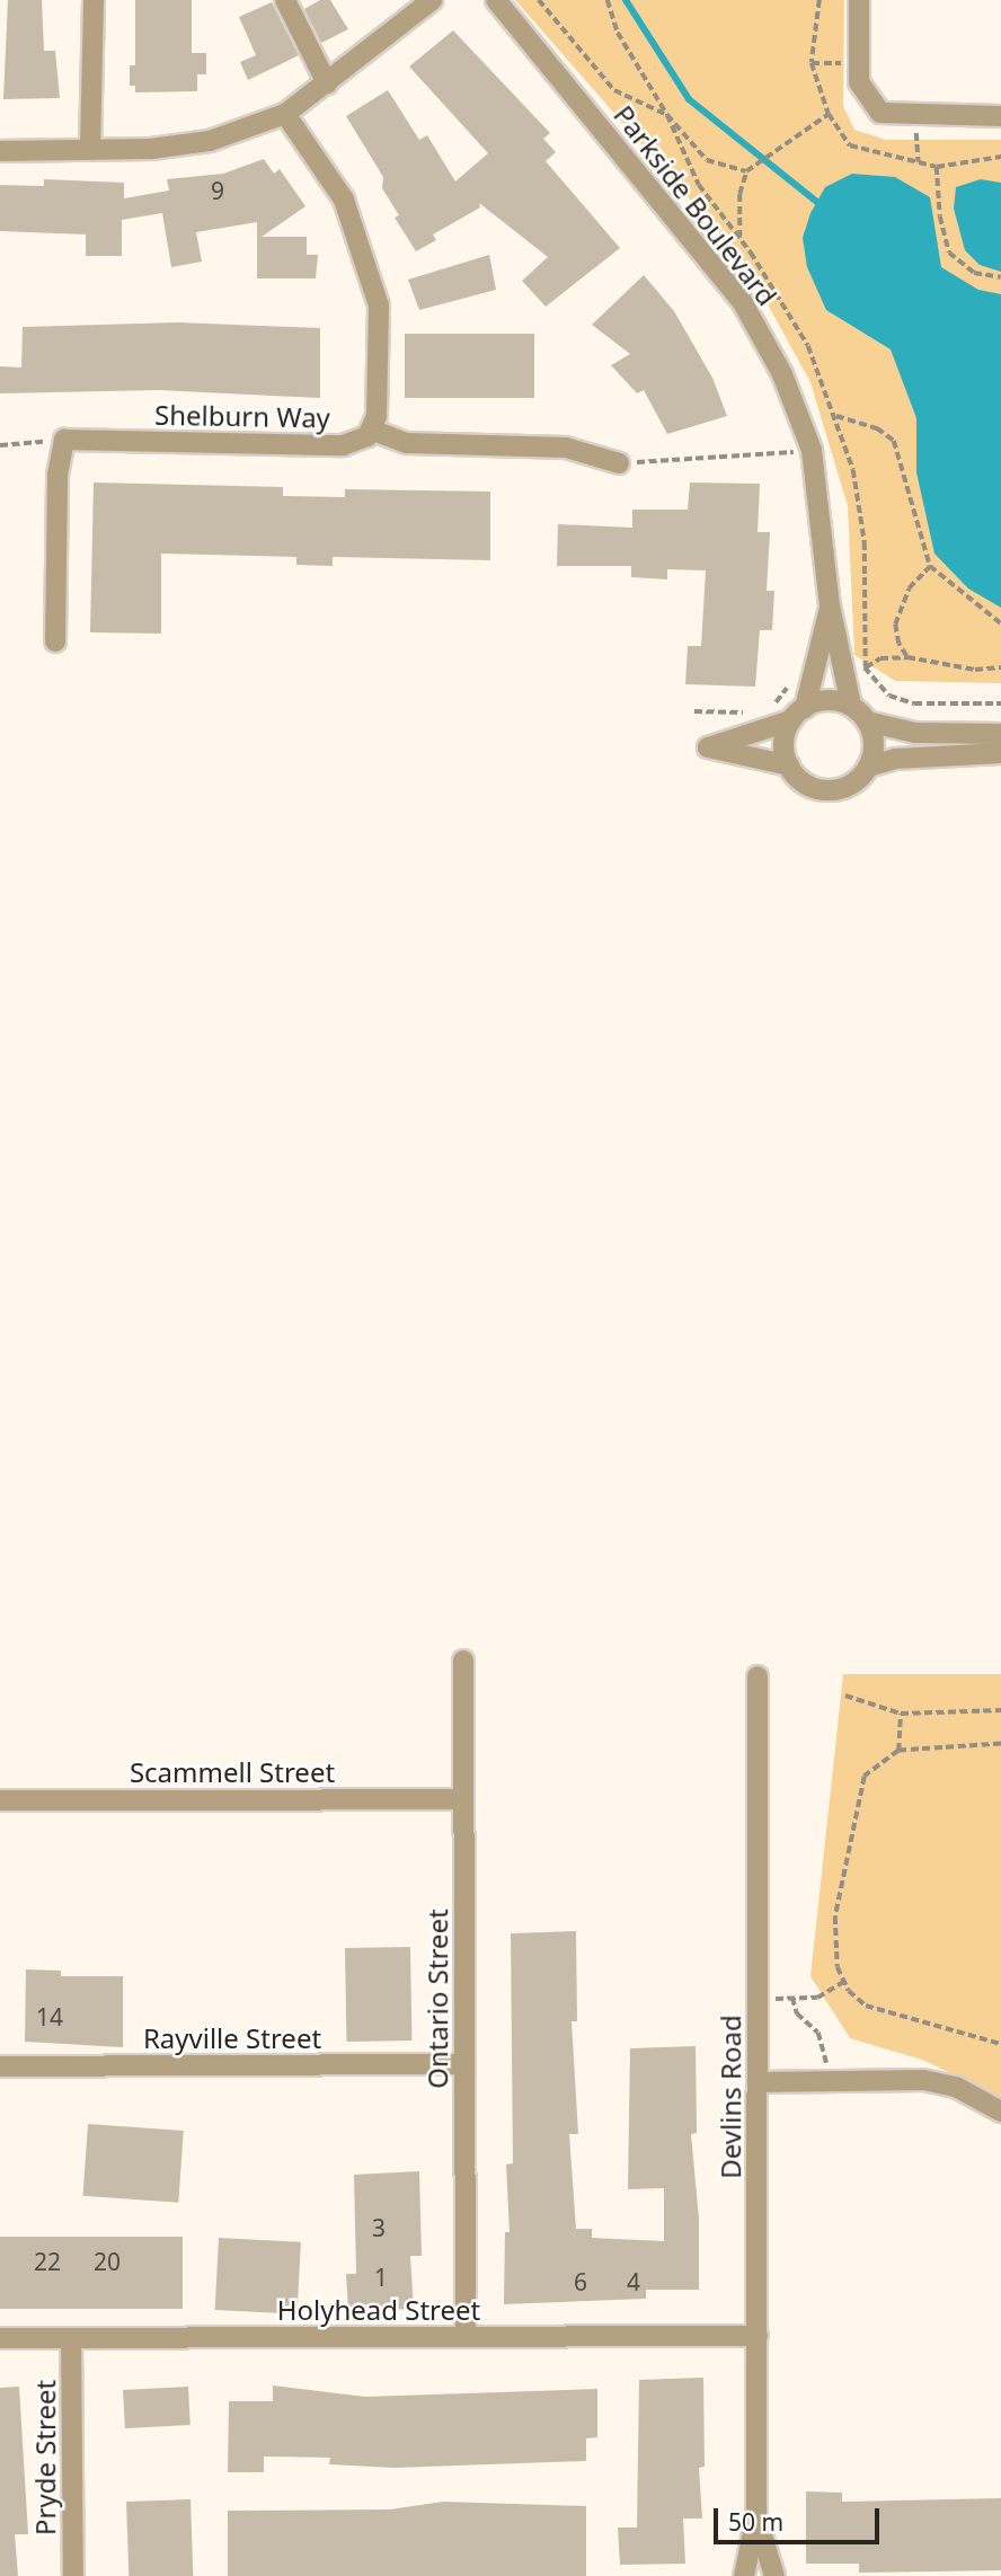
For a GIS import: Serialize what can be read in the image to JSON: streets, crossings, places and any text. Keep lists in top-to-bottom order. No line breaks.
{"streets":{"street":["Parkside Boulevard","Shelburn Way","Scammell Street","Ontario Street","Rayville Street","Devlins Road","Holyhead Street","Pryde Street"]},"crossings":[["Scammell Street","Ontario Street"],["Ontario Street","Rayville Street"],["Ontario Street","Holyhead Street"],["Devlins Road","Holyhead Street"],["Holyhead Street","Pryde Street"]],"house_numbers":["9","14","3","22","20","1","6","4"],"scale_bar":"50 m"}
